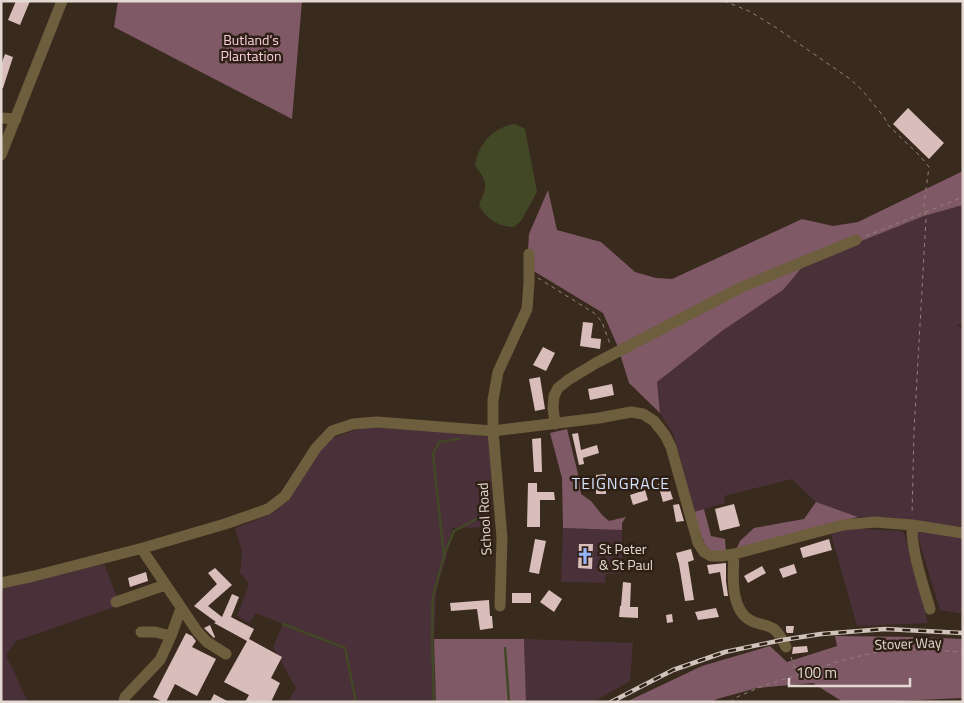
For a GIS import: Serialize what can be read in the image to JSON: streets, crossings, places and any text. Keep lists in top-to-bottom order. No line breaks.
{"streets":{"street":["School Road"],"path":["Stover Way"]},"districts":["TEIGNGRACE"],"parks":["Butland's Plantation"],"places":{"church":["St Peter & St Paul"]},"scale_bar":"100 m"}
